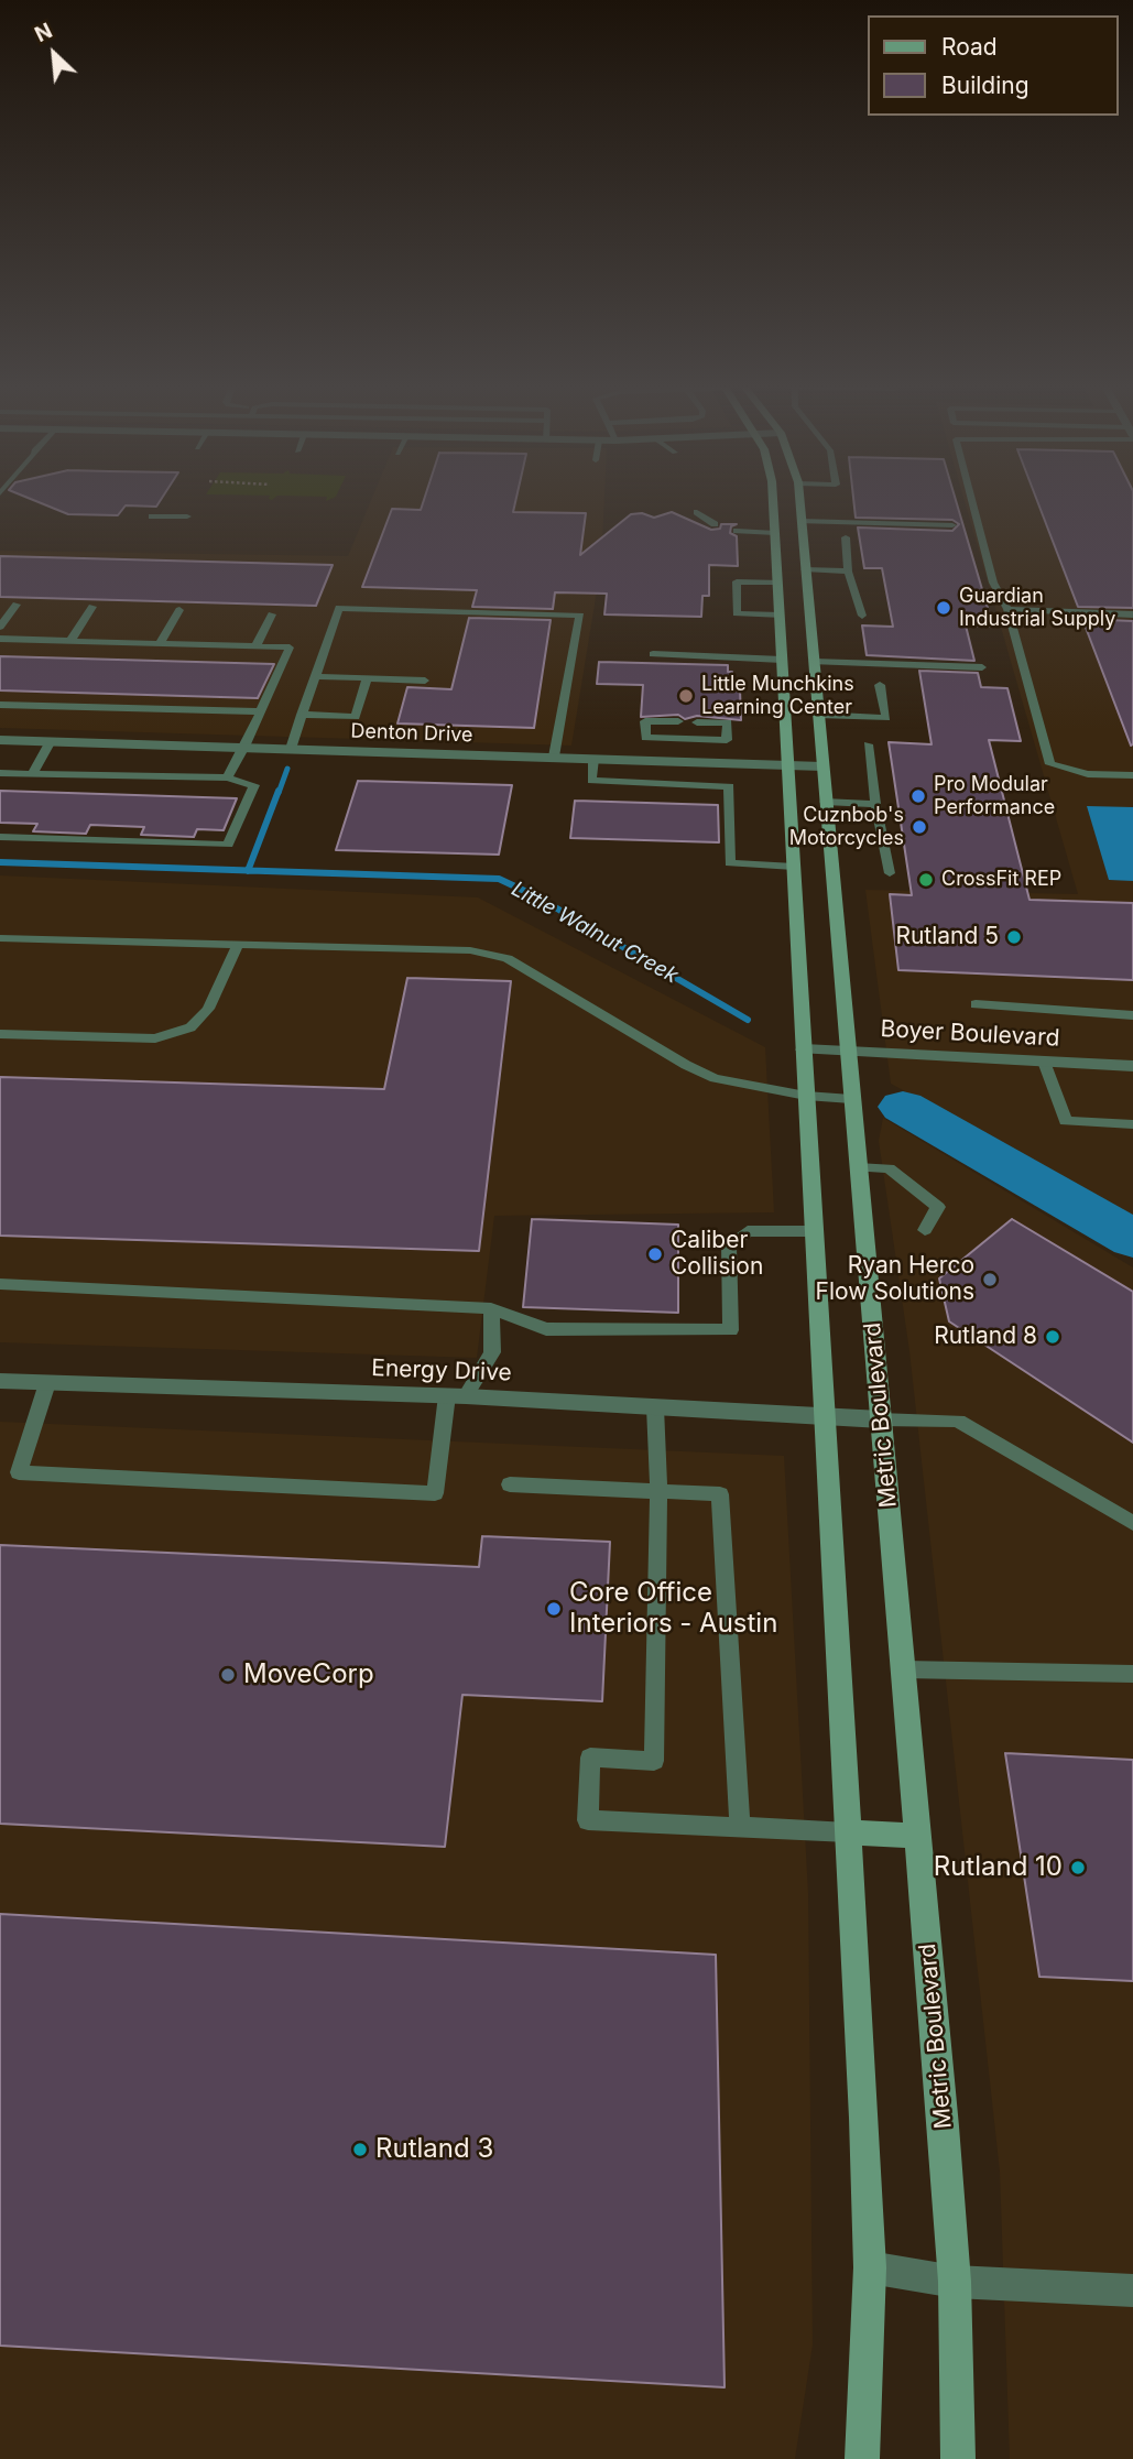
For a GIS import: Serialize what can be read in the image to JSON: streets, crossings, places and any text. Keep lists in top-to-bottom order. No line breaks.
{"streets":{"main road":["Metric Boulevard"],"street":["Denton Drive","Boyer Boulevard","Energy Drive"]},"crossings":[["Denton Drive","Metric Boulevard"],["Boyer Boulevard","Metric Boulevard"],["Energy Drive","Metric Boulevard"]],"water":["Little Walnut Creek"],"places":["Guardian Industrial Supply","Little Munchkins Learning Center","Pro Modular Performance","Cuznbob's Motorcycles","CrossFit REP","Rutland 5","Caliber Collision","Ryan Herco Flow Solutions","Rutland 8","Core Office Interiors - Austin","MoveCorp","Rutland 10","Rutland 3"],"legend":["Road","Building"],"north":"top left"}
